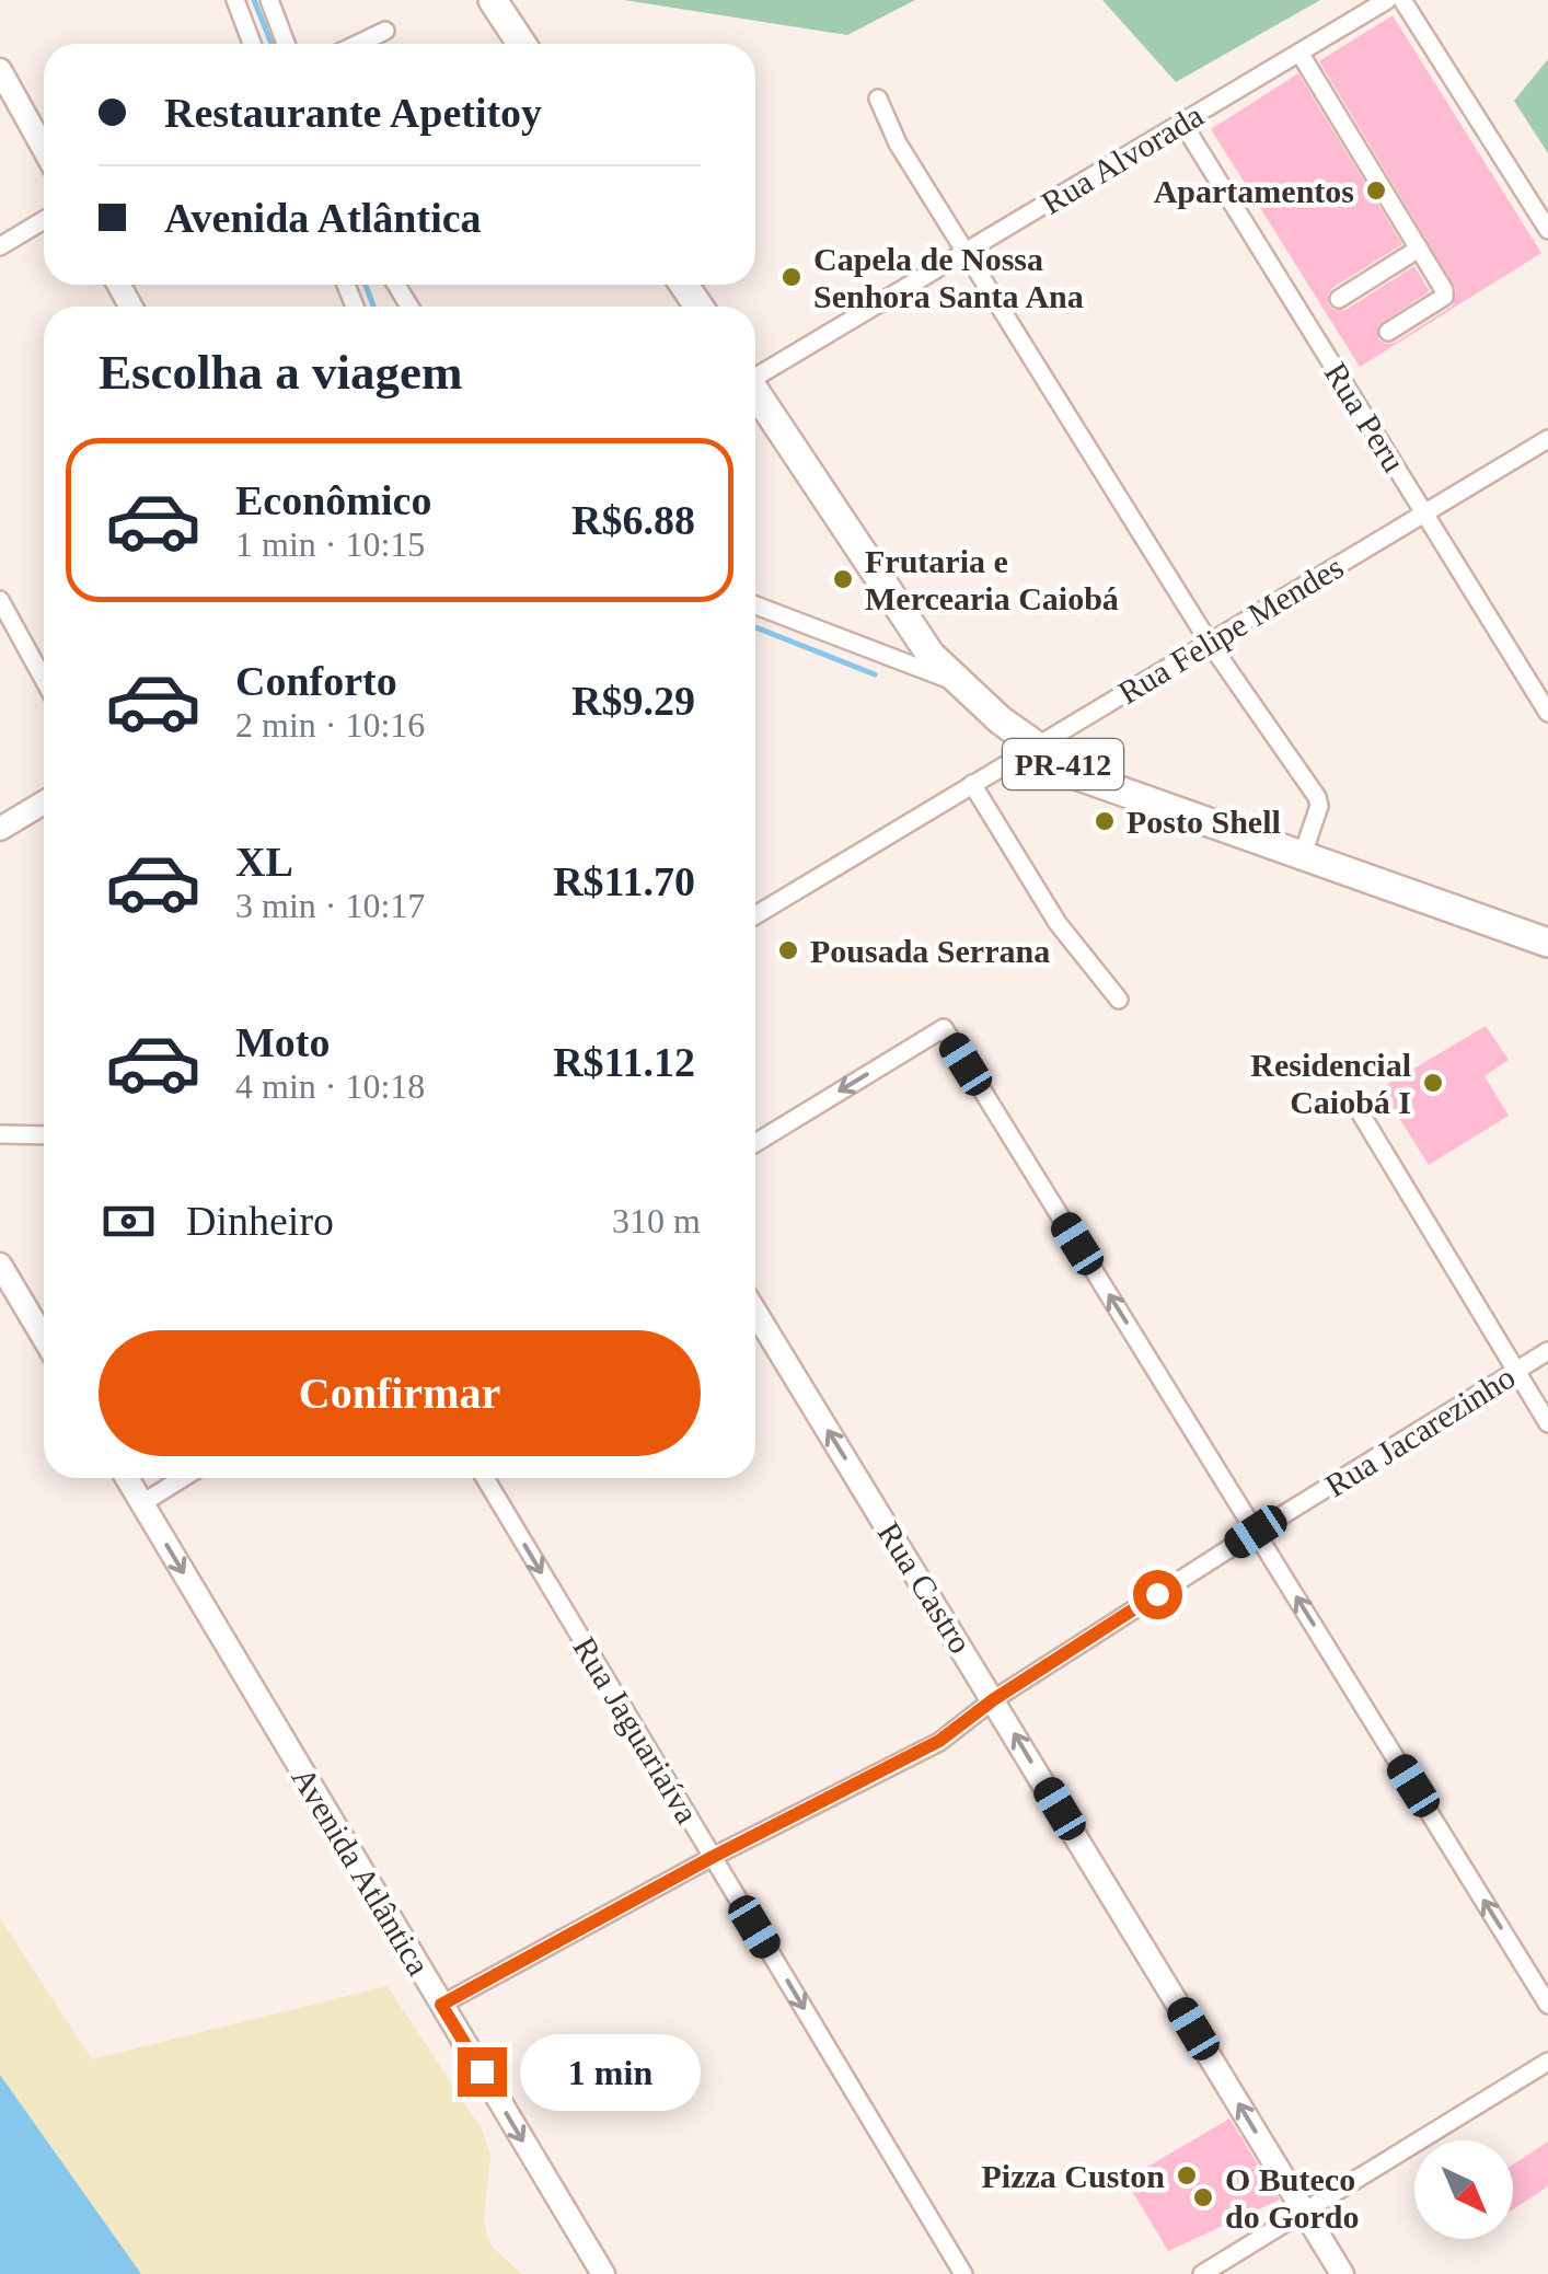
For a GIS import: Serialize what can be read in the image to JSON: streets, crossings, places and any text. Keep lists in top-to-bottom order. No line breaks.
{"streets":{"main road":["PR-412"],"street":["Rua Alvorada","Rua Peru","Rua Felipe Mendes","Rua Jacarezinho","Rua Castro","Rua Jaguariaíva","Avenida Atlântica"]},"crossings":[["Rua Alvorada","Rua Peru"],["Rua Peru","Rua Felipe Mendes"],["Rua Felipe Mendes","PR-412"],["Rua Jacarezinho","Rua Castro"],["Rua Jacarezinho","Rua Jaguariaíva"],["Rua Jacarezinho","Avenida Atlântica"]],"one_way":["Rua Castro","Rua Jaguariaíva","Avenida Atlântica"],"places":["Apartamentos","Capela de Nossa Senhora Santa Ana","Frutaria e Mercearia Caiobá","Posto Shell","Pousada Serrana","Residencial Caiobá I","Pizza Custon","O Buteco do Gordo"],"north":"bottom right","page":{"banner":["Restaurante Apetitoy","Avenida Atlântica"],"heading":"Escolha a viagem","list":[{"name":"Econômico","note":"1 min · 10:15","value":"R$6.88"},{"name":"Conforto","note":"2 min · 10:16","value":"R$9.29"},{"name":"XL","note":"3 min · 10:17","value":"R$11.70"},{"name":"Moto","note":"4 min · 10:18","value":"R$11.12"}],"pay":["Dinheiro","310 m"],"buttons":"Confirmar","bubble":"1 min"}}
